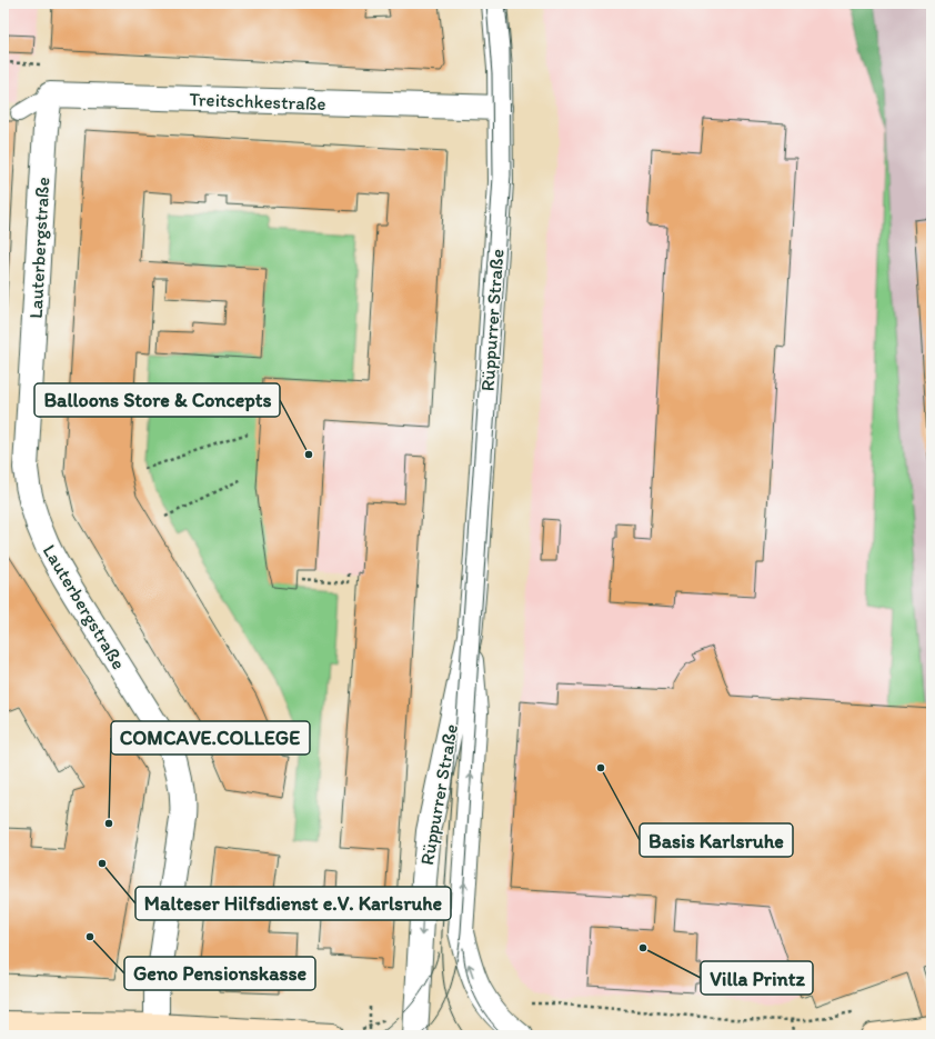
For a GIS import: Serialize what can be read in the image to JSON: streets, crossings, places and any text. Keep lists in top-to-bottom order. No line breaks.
{"streets":{"street":["Treitschkestraße","Lauterbergstraße","Rüppurrer Straße"]},"crossings":[["Treitschkestraße","Lauterbergstraße"],["Treitschkestraße","Rüppurrer Straße"]],"places":["Balloons Store & Concepts","Basis Karlsruhe","COMCAVE.COLLEGE","Malteser Hilfsdienst e.V. Karlsruhe","Geno Pensionskasse","Villa Printz"]}
